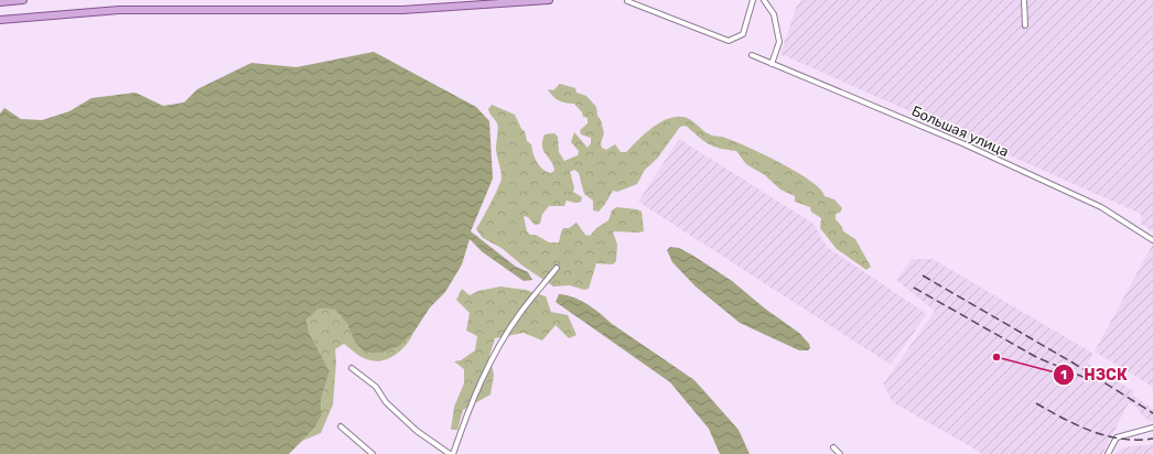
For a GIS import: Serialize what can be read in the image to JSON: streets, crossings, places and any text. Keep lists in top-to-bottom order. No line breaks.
{"streets":{"street":["Большая улица"]},"places":["НЗСК"]}
